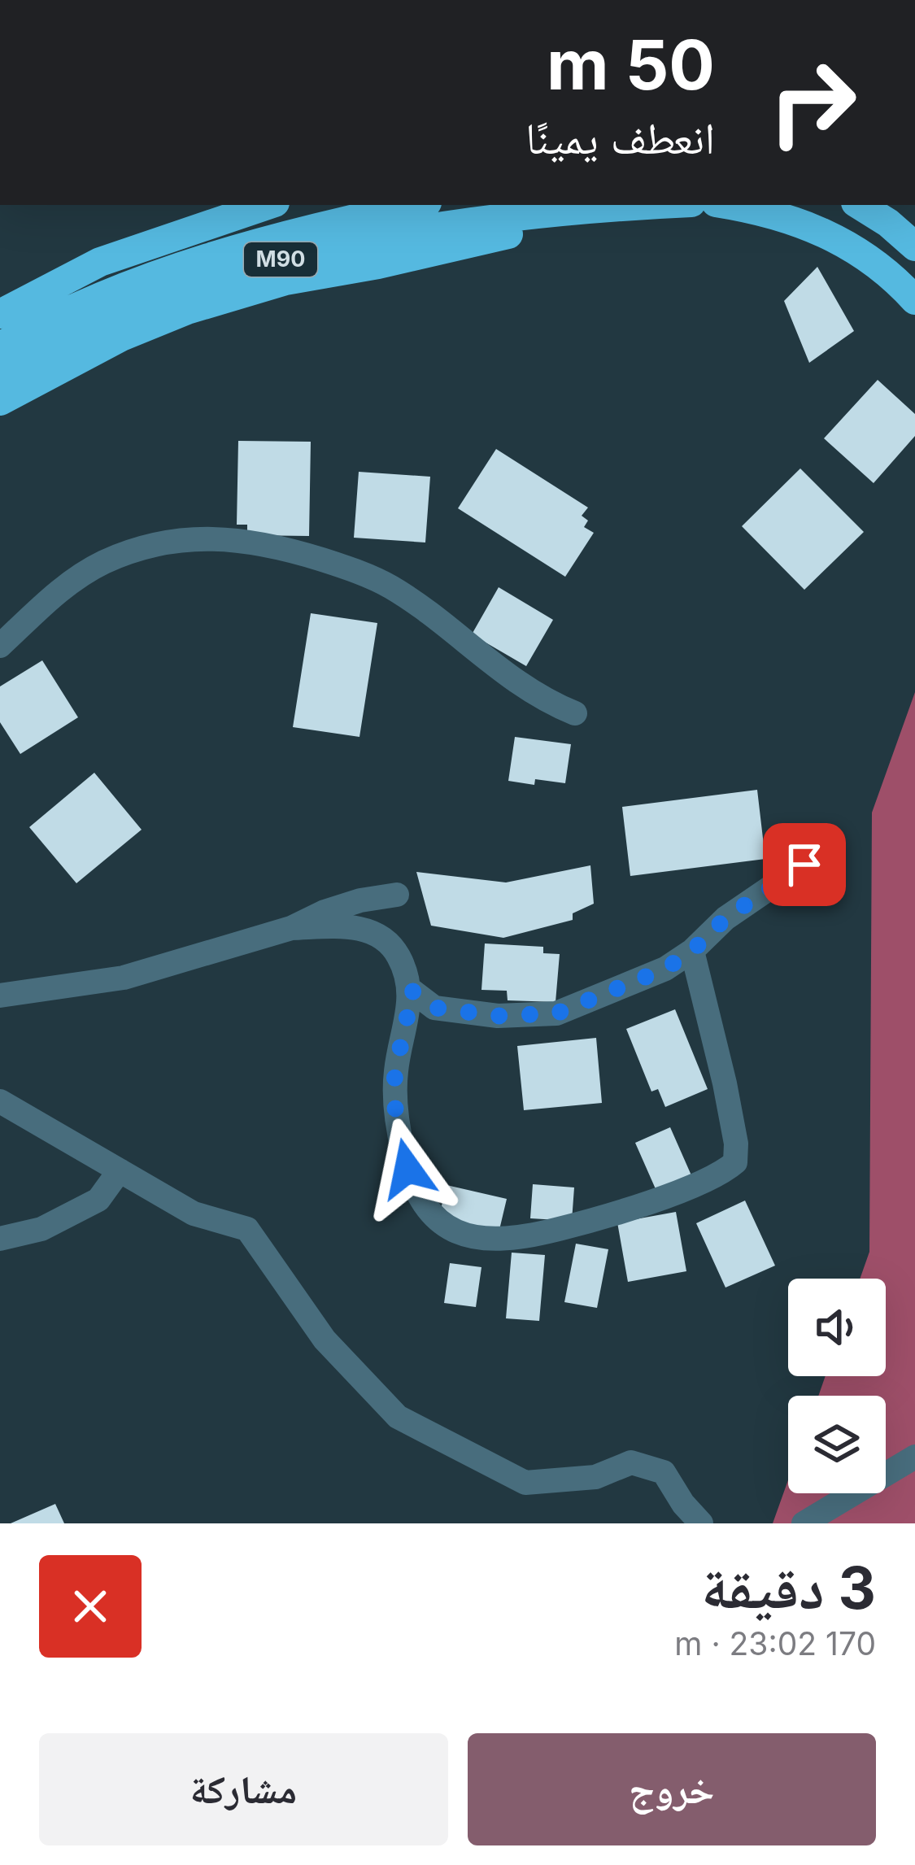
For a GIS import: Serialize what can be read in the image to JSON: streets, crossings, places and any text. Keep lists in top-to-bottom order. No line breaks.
{"streets":{"highway":["M90"]},"page":{"turn":["50 m","انعطف يمينًا"],"heading":["3 دقيقة","170 m · 23:02"],"buttons":["خروج","مشاركة"]}}
